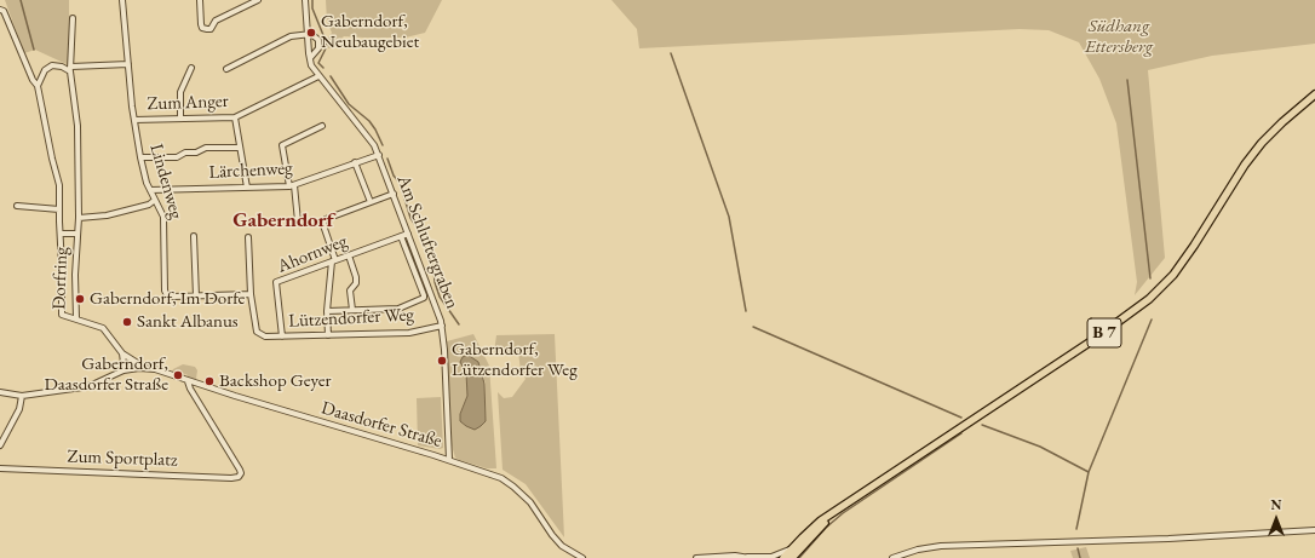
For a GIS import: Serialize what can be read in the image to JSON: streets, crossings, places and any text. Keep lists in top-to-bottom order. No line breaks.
{"streets":{"main road":["B 7"],"street":["Zum Anger","Lärchenweg","Lindenweg","Am Schluftergraben","Ahornweg","Dorfring","Lützendorfer Weg","Daasdorfer Straße","Zum Sportplatz"]},"crossings":[["Zum Anger","Lindenweg"],["Zum Anger","Am Schluftergraben"],["Lärchenweg","Lindenweg"],["Lärchenweg","Am Schluftergraben"],["Lindenweg","Lützendorfer Weg"],["Am Schluftergraben","Ahornweg"],["Am Schluftergraben","Lützendorfer Weg"],["Am Schluftergraben","Daasdorfer Straße"],["Ahornweg","Lützendorfer Weg"],["Daasdorfer Straße","Zum Sportplatz"]],"districts":["Gaberndorf"],"parks":["Südhang Ettersberg"],"places":["Gaberndorf, Neubaugebiet","Gaberndorf, Im Dorfe","Sankt Albanus","Gaberndorf, Lützendorfer Weg","Gaberndorf, Daasdorfer Straße","Backshop Geyer"],"north":"top"}
